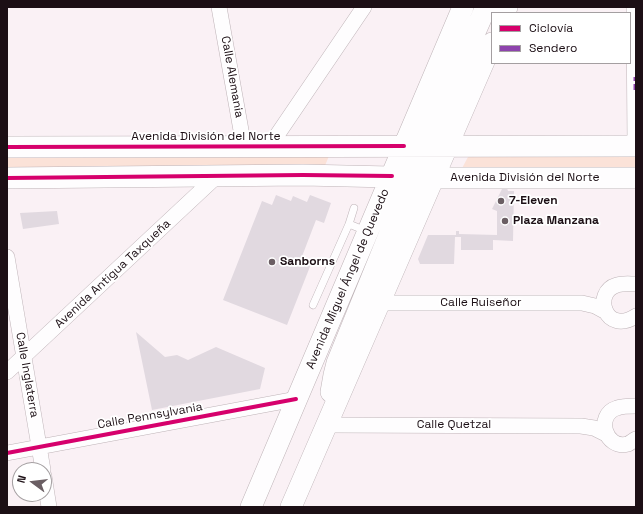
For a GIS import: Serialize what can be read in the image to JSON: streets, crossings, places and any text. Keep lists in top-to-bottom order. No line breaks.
{"streets":{"main road":["Avenida División del Norte","Avenida Miguel Ángel de Quevedo"],"street":["Calle Alemania","Avenida Antigua Taxqueña","Calle Ruiseñor","Calle Inglaterra","Calle Pennsylvania","Calle Quetzal"]},"crossings":[["Calle Alemania","Avenida División del Norte"],["Avenida División del Norte","Avenida Antigua Taxqueña"],["Avenida División del Norte","Avenida Miguel Ángel de Quevedo"],["Avenida Antigua Taxqueña","Calle Inglaterra"],["Avenida Miguel Ángel de Quevedo","Calle Pennsylvania"],["Calle Inglaterra","Calle Pennsylvania"]],"places":["7-Eleven","Plaza Manzana","Sanborns"],"legend":["Ciclovía","Sendero"],"north":"left"}
